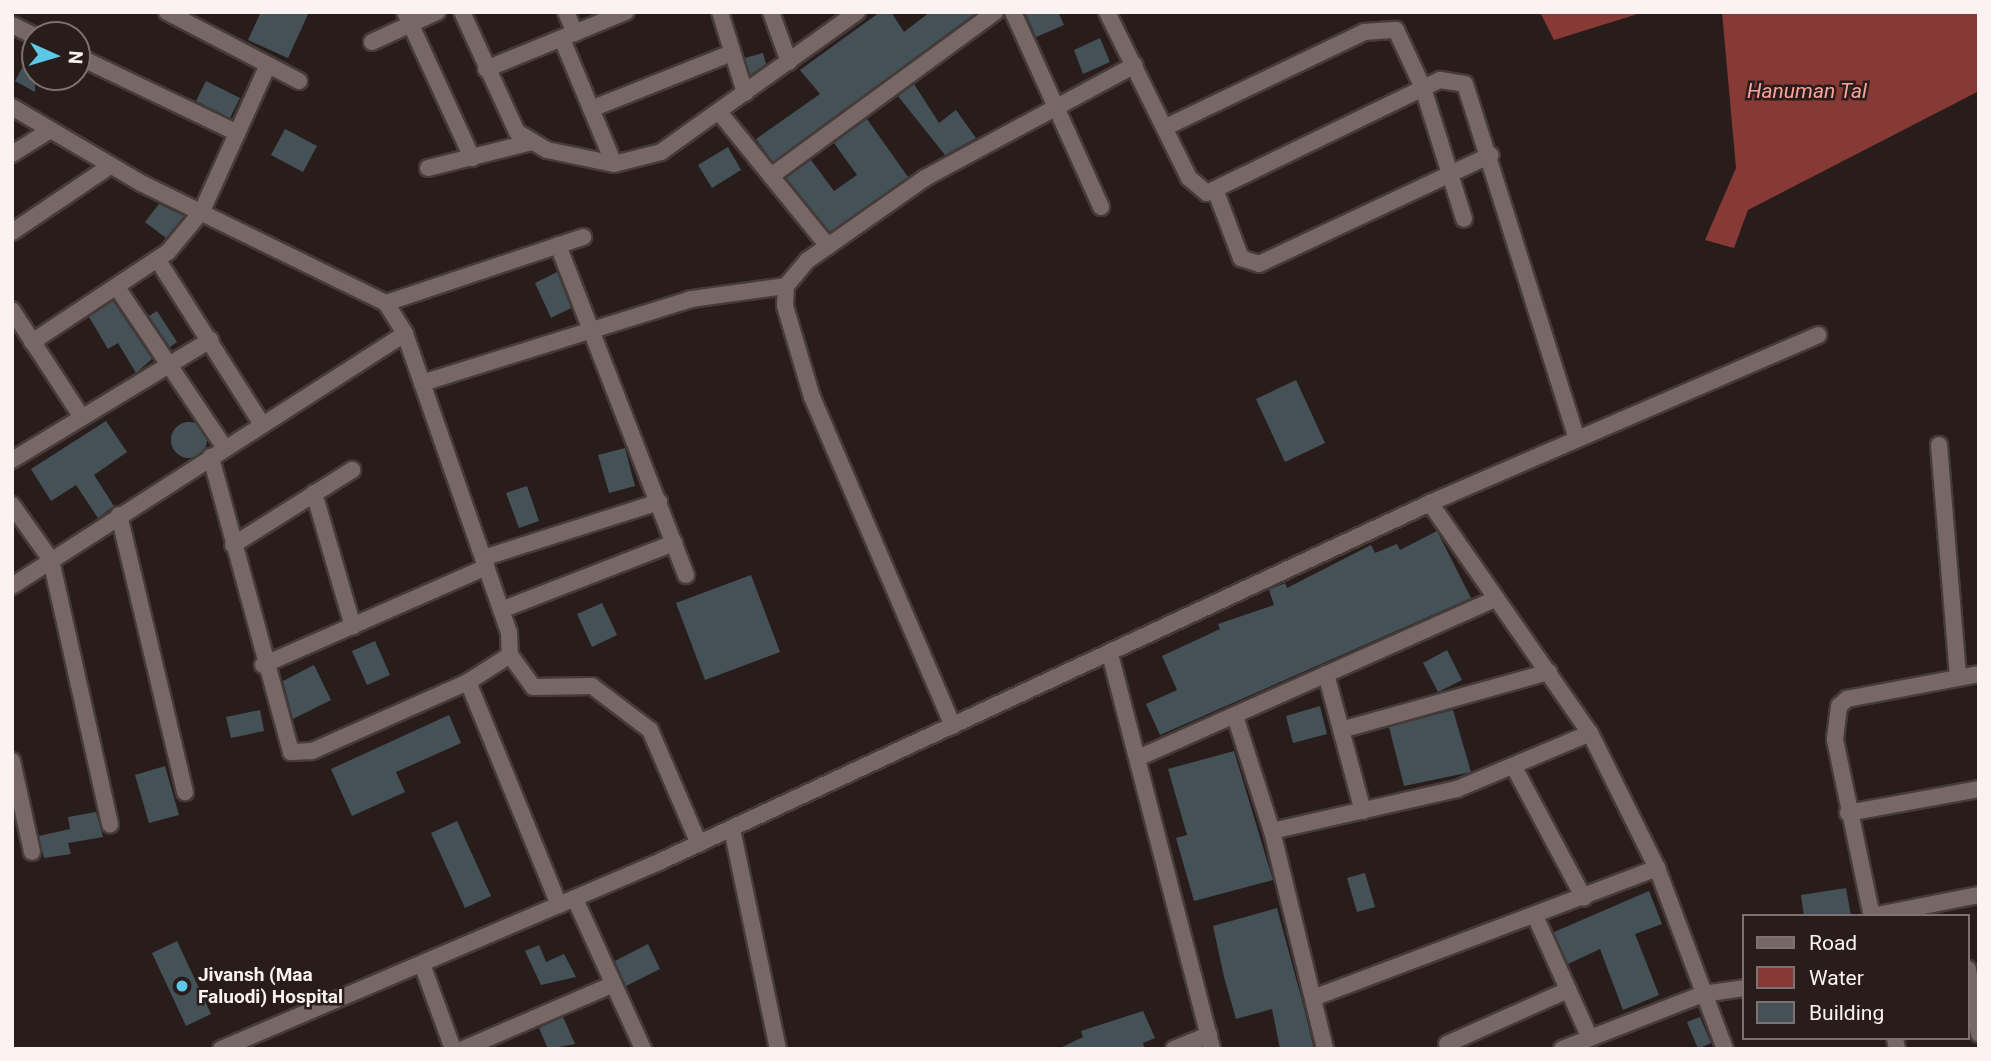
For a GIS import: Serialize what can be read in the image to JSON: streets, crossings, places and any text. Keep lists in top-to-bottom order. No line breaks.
{"water":["Hanuman Tal"],"places":["Jivansh (Maa Faluodi) Hospital"],"legend":["Road","Water","Building"],"north":"right"}
